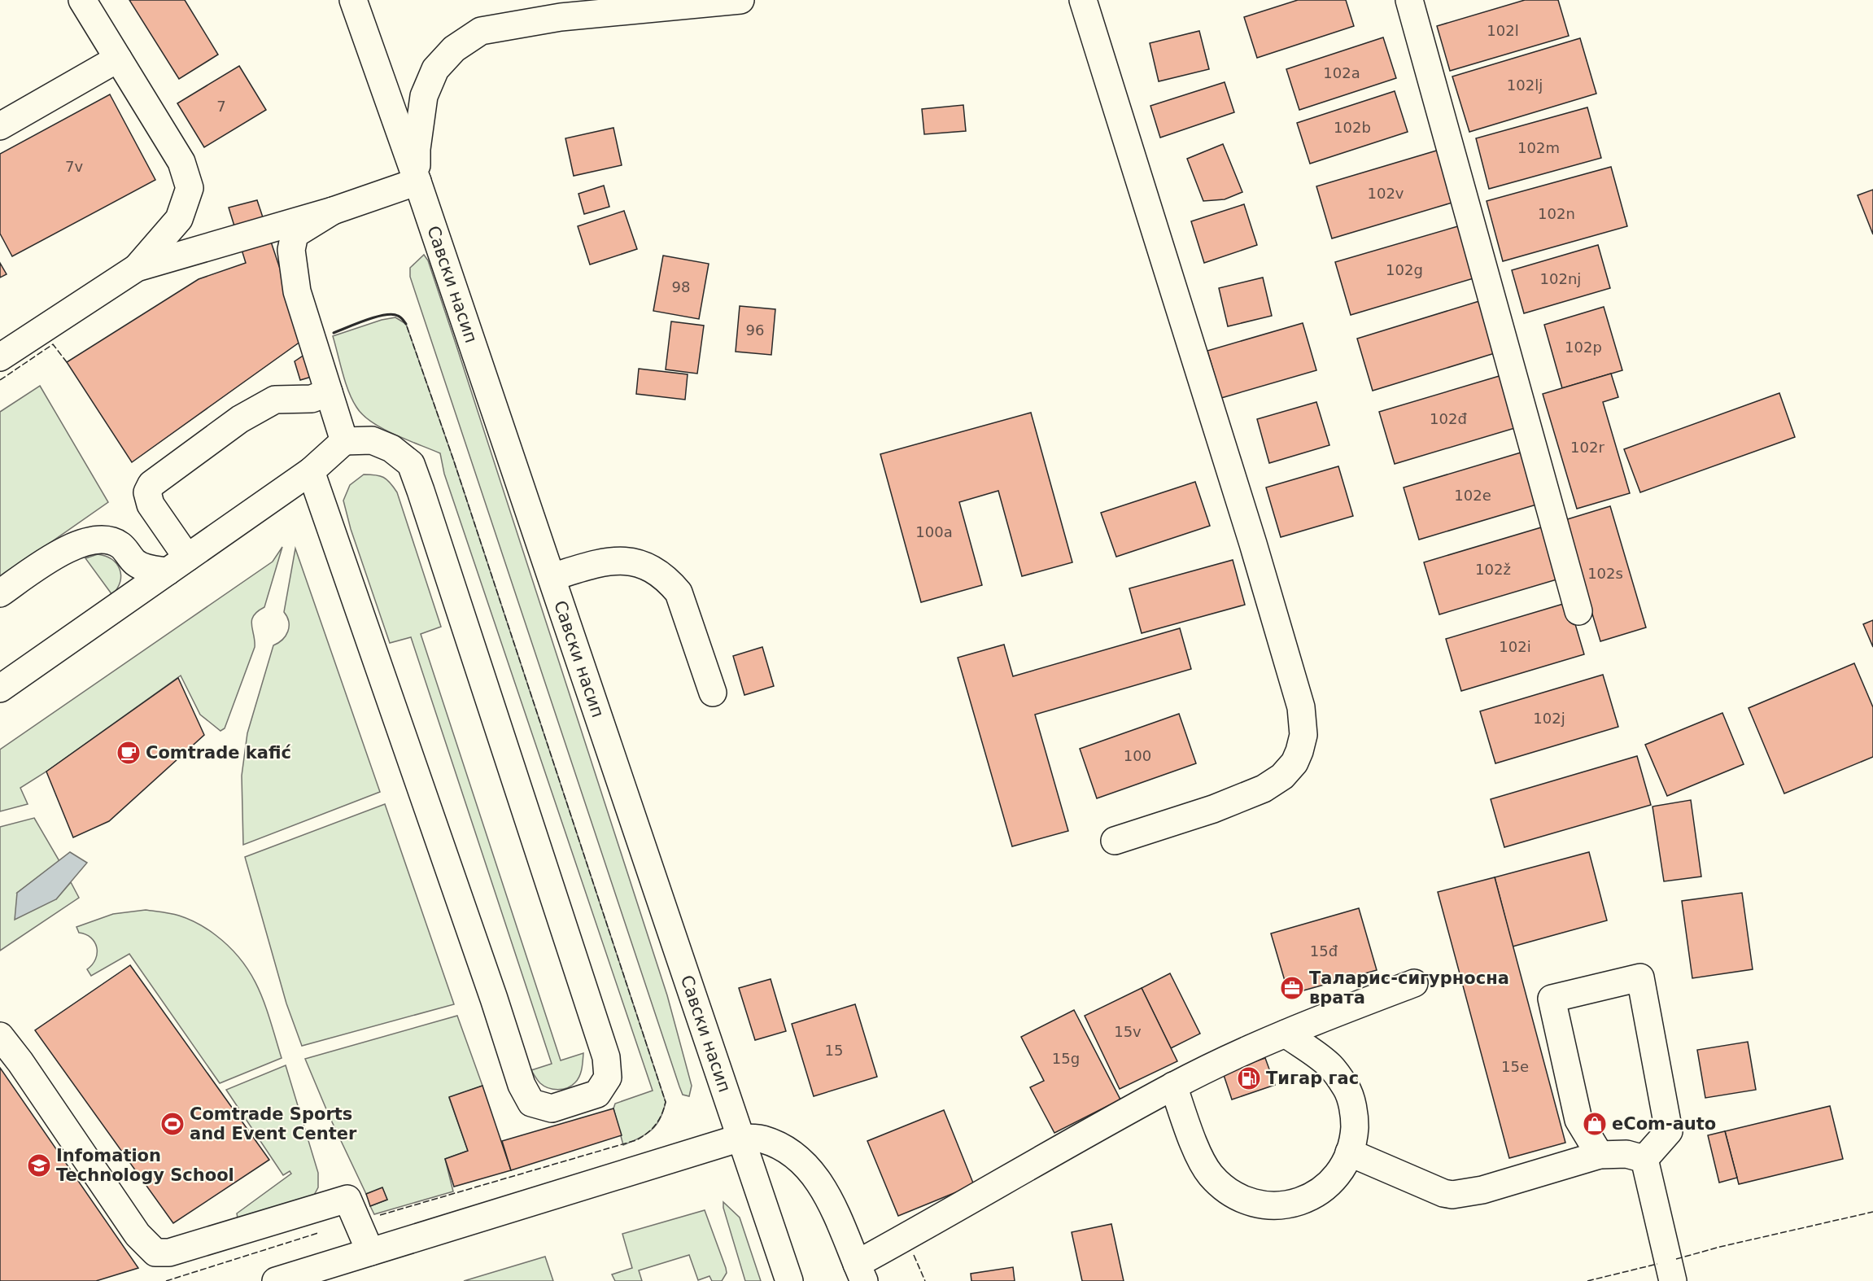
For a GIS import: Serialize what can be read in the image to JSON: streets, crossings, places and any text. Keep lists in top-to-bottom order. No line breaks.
{"streets":{"street":["Савски насип"]},"places":{"cafe":["Comtrade kafić"],"office":["Таларис-сигурносна врата"],"fuel station":["Тигар гас"],"sports":["Comtrade Sports and Event Center"],"shop":["eCom-auto"],"school or university":["Infomation Technology School"]},"house_numbers":["102l","102a","102lj","7","102b","102m","7v","102v","102n","102g","102nj","98","96","102p","102đ","102r","102e","100a","102ž","102s","102i","102j","100","15đ","15v","15","15g","15e"]}
